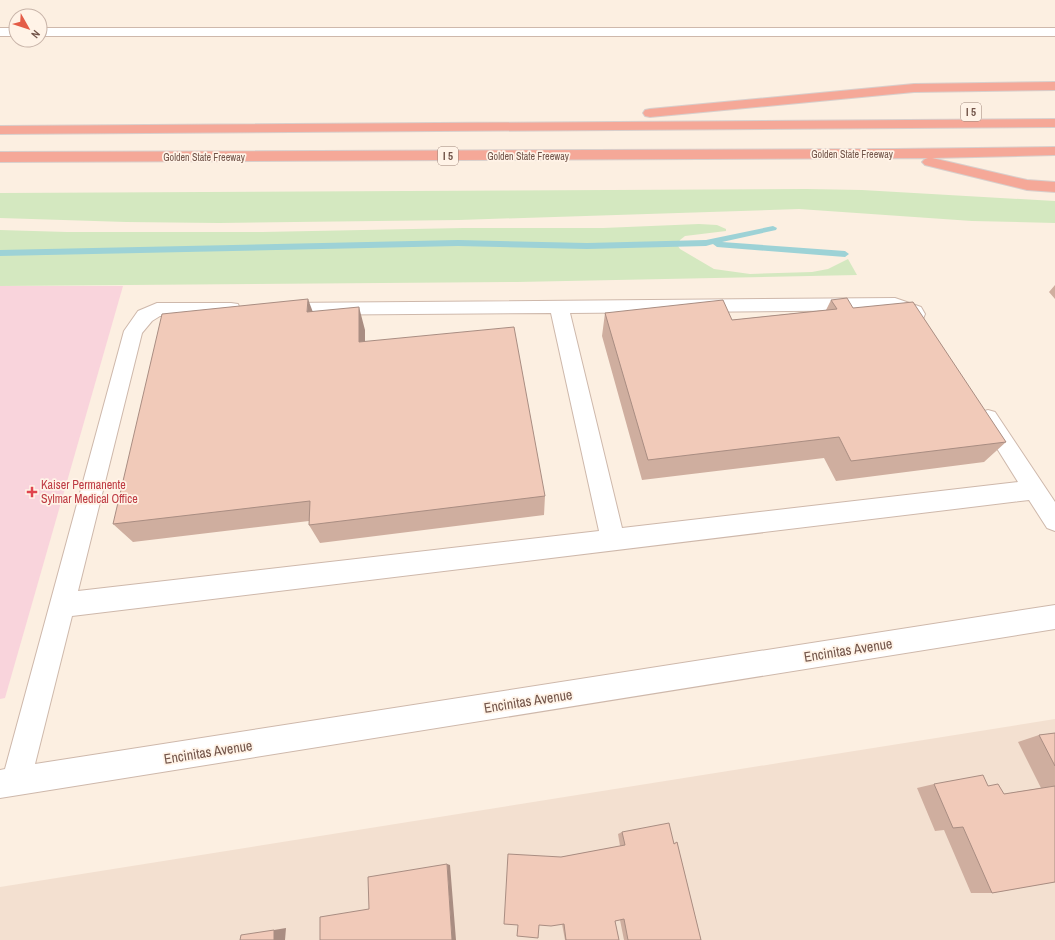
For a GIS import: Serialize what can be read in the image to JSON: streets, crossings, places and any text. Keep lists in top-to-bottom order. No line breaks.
{"streets":{"highway":["I 5","Golden State Freeway"],"street":["Encinitas Avenue"]},"places":{"health":["Kaiser Permanente Sylmar Medical Office"]},"north":"bottom right"}
